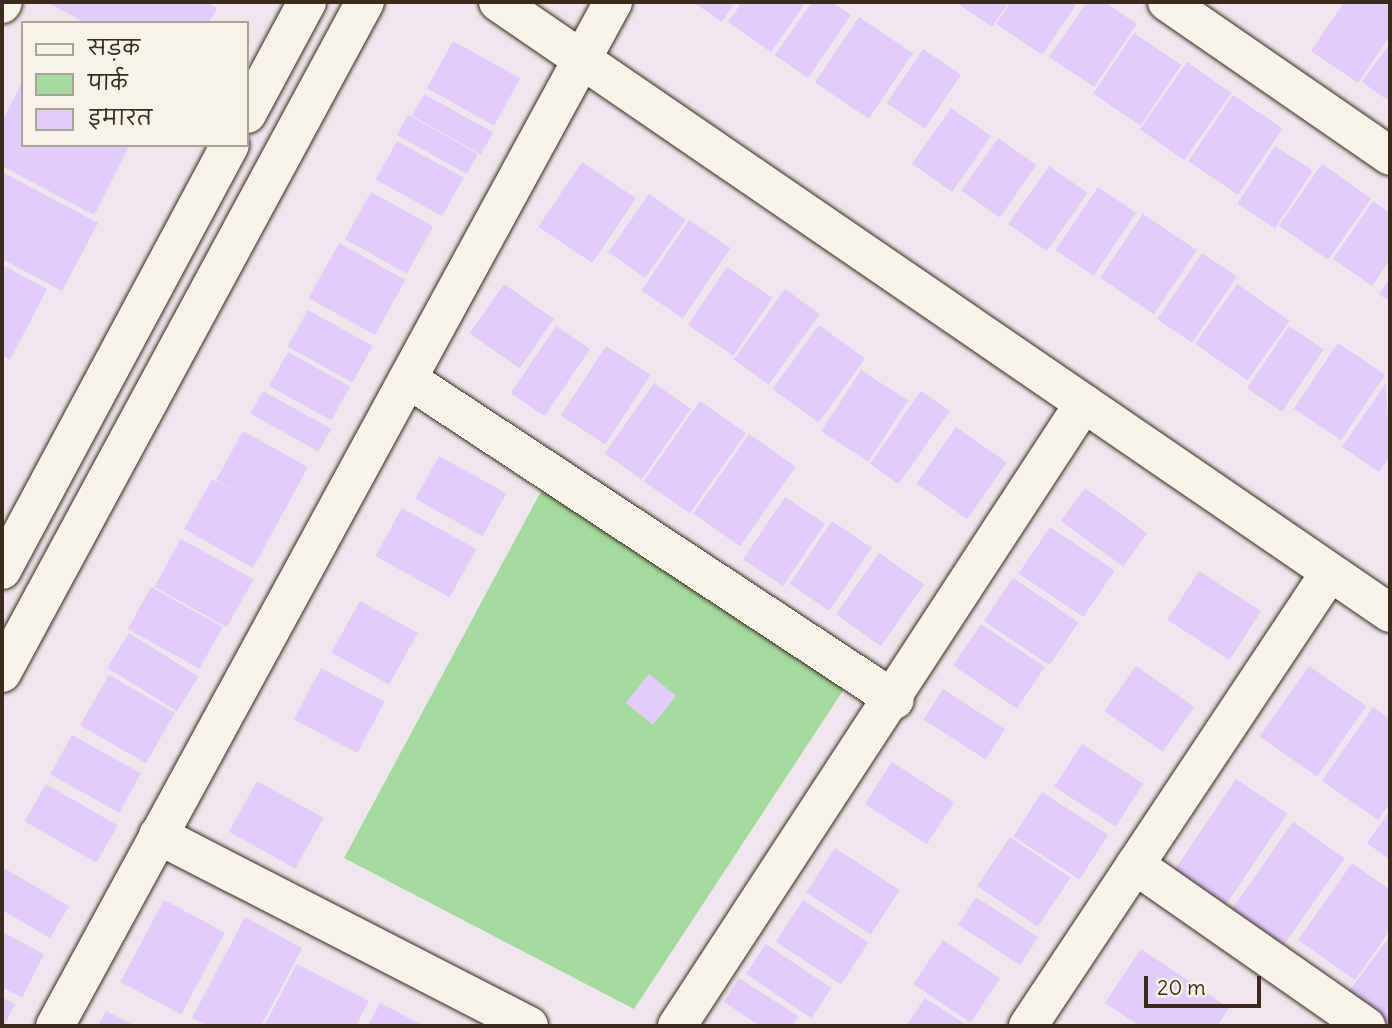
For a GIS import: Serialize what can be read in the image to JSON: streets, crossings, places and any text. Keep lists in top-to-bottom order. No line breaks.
{"legend":["सड़क","पार्क","इमारत"],"scale_bar":"20 m"}
